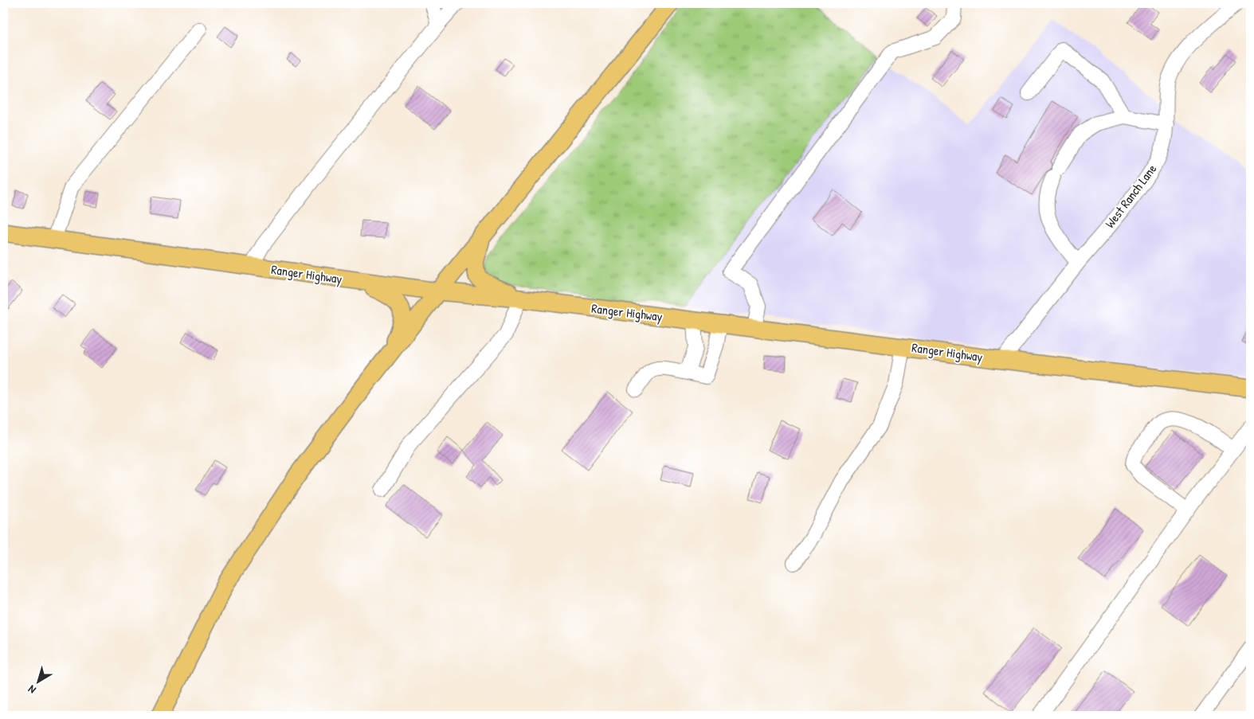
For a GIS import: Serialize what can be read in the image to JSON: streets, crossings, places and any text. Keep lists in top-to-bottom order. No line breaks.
{"streets":{"main road":["Ranger Highway"],"street":["West Ranch Lane"]},"crossings":[["West Ranch Lane","Ranger Highway"]],"north":"bottom left"}
